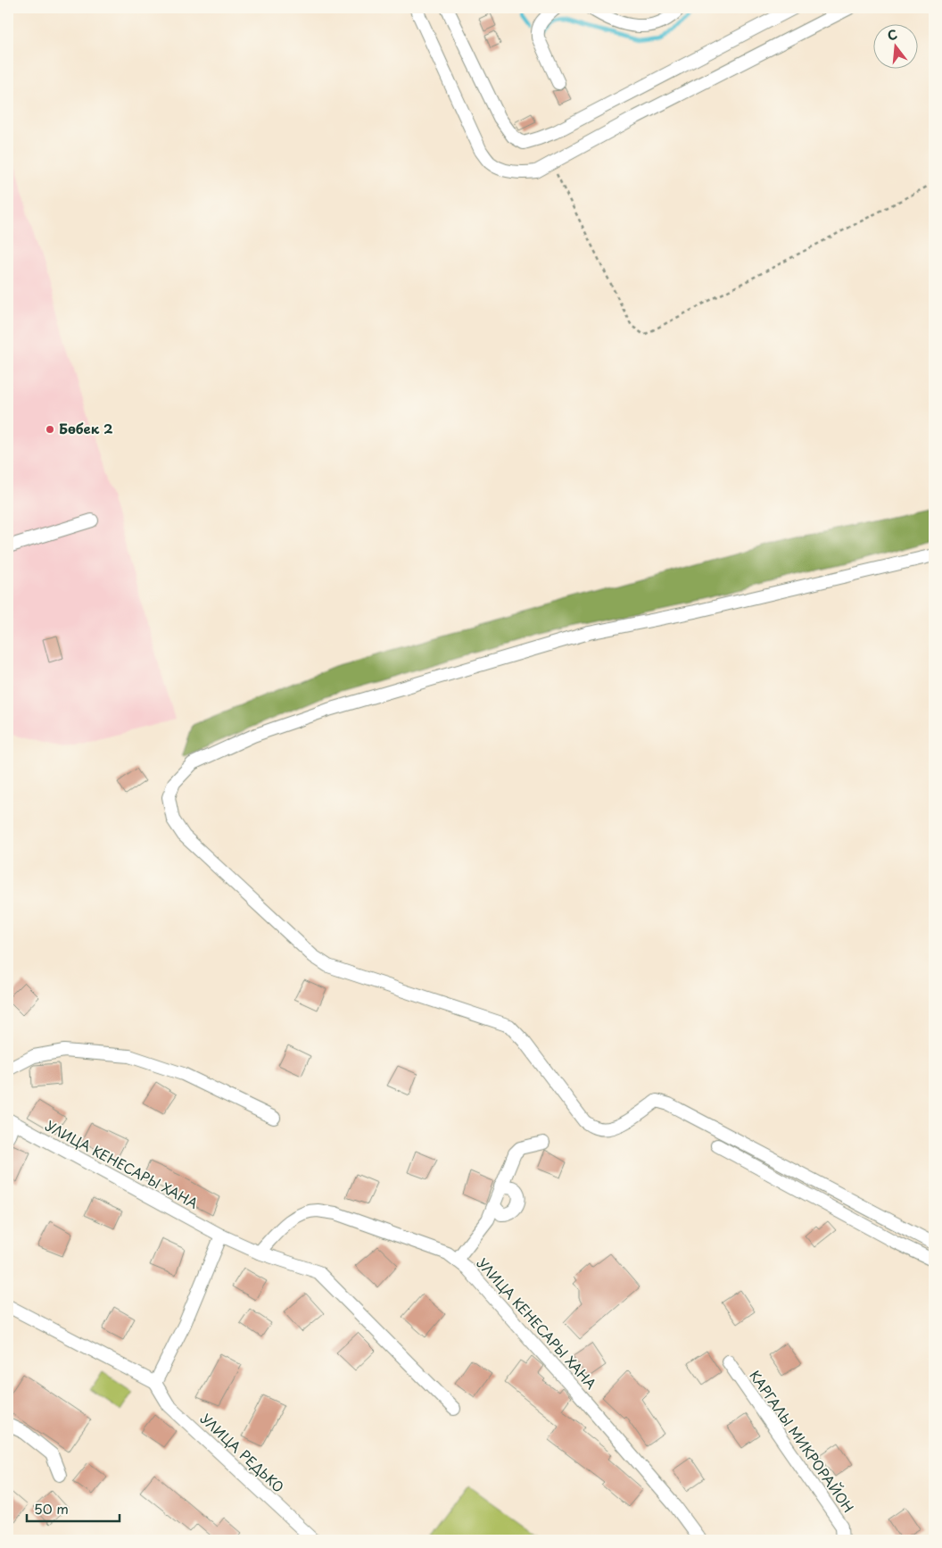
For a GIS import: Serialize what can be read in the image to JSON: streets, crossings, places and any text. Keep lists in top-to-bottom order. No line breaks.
{"streets":{"street":["УЛИЦА КЕНЕСАРЫ ХАНА","КАРГАЛЫ МИКРОРАЙОН","УЛИЦА РЕДЬКО"]},"places":["Бөбек 2"],"scale_bar":"50 m","north":"top"}
